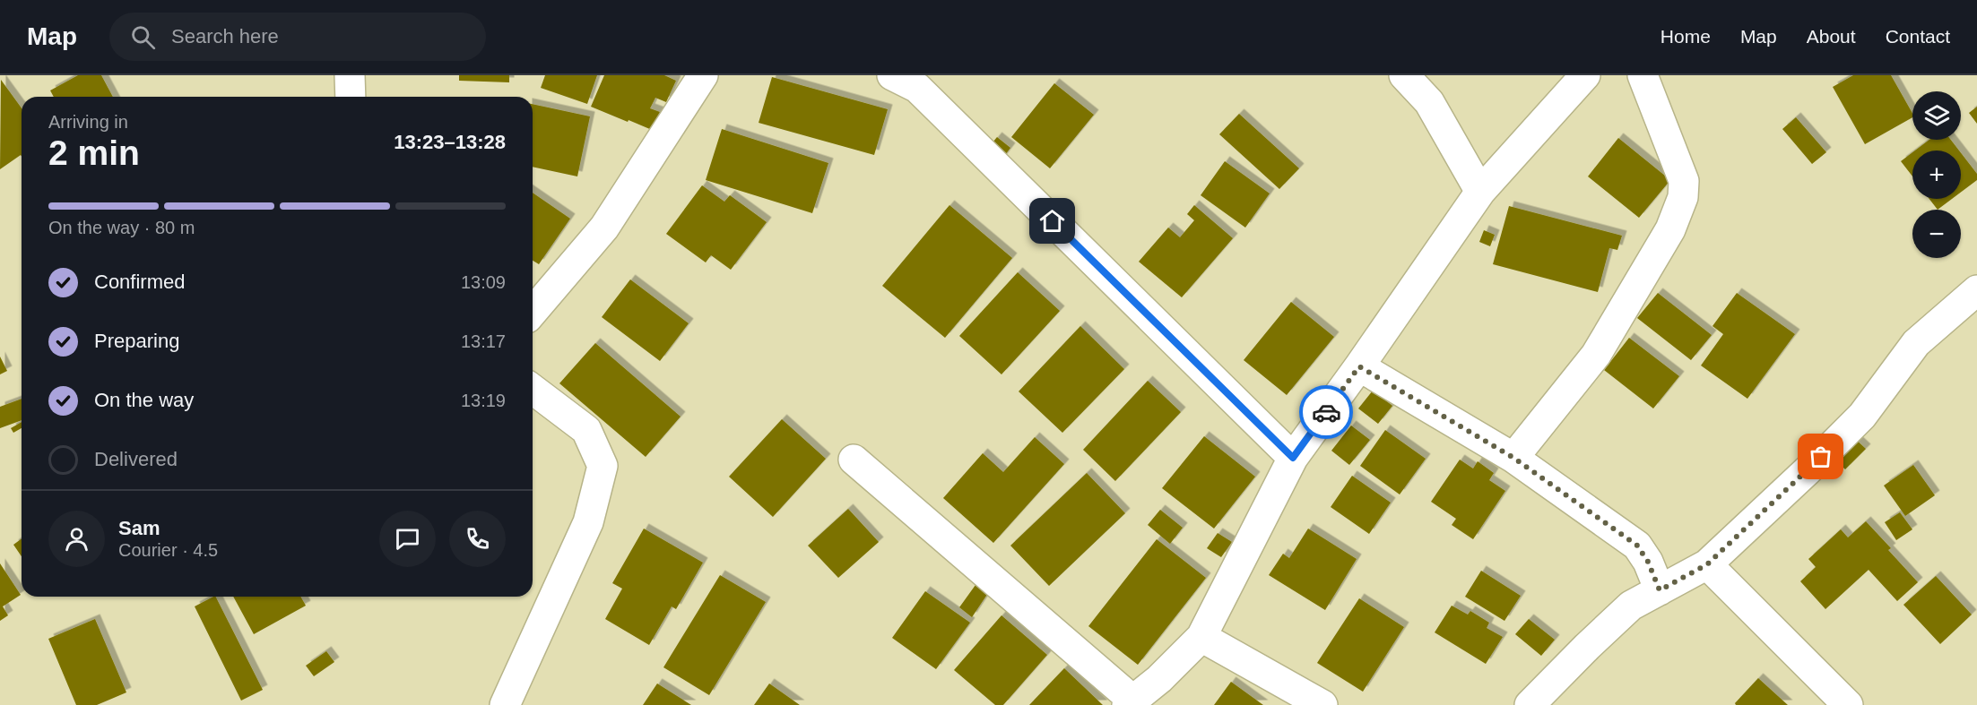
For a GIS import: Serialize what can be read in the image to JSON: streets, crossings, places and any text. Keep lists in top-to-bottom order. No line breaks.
{"page":{"header":"Map","search":"Search here","nav":["Home","Map","About","Contact"],"map_buttons":["+","−"],"heading":["2 min","Arriving in","13:23–13:28"],"panel":["Sam","Courier · 4.5"],"bar":"On the way · 80 m","list":[["Confirmed","13:09"],["Preparing","13:17"],["On the way","13:19"],"Delivered"]}}
